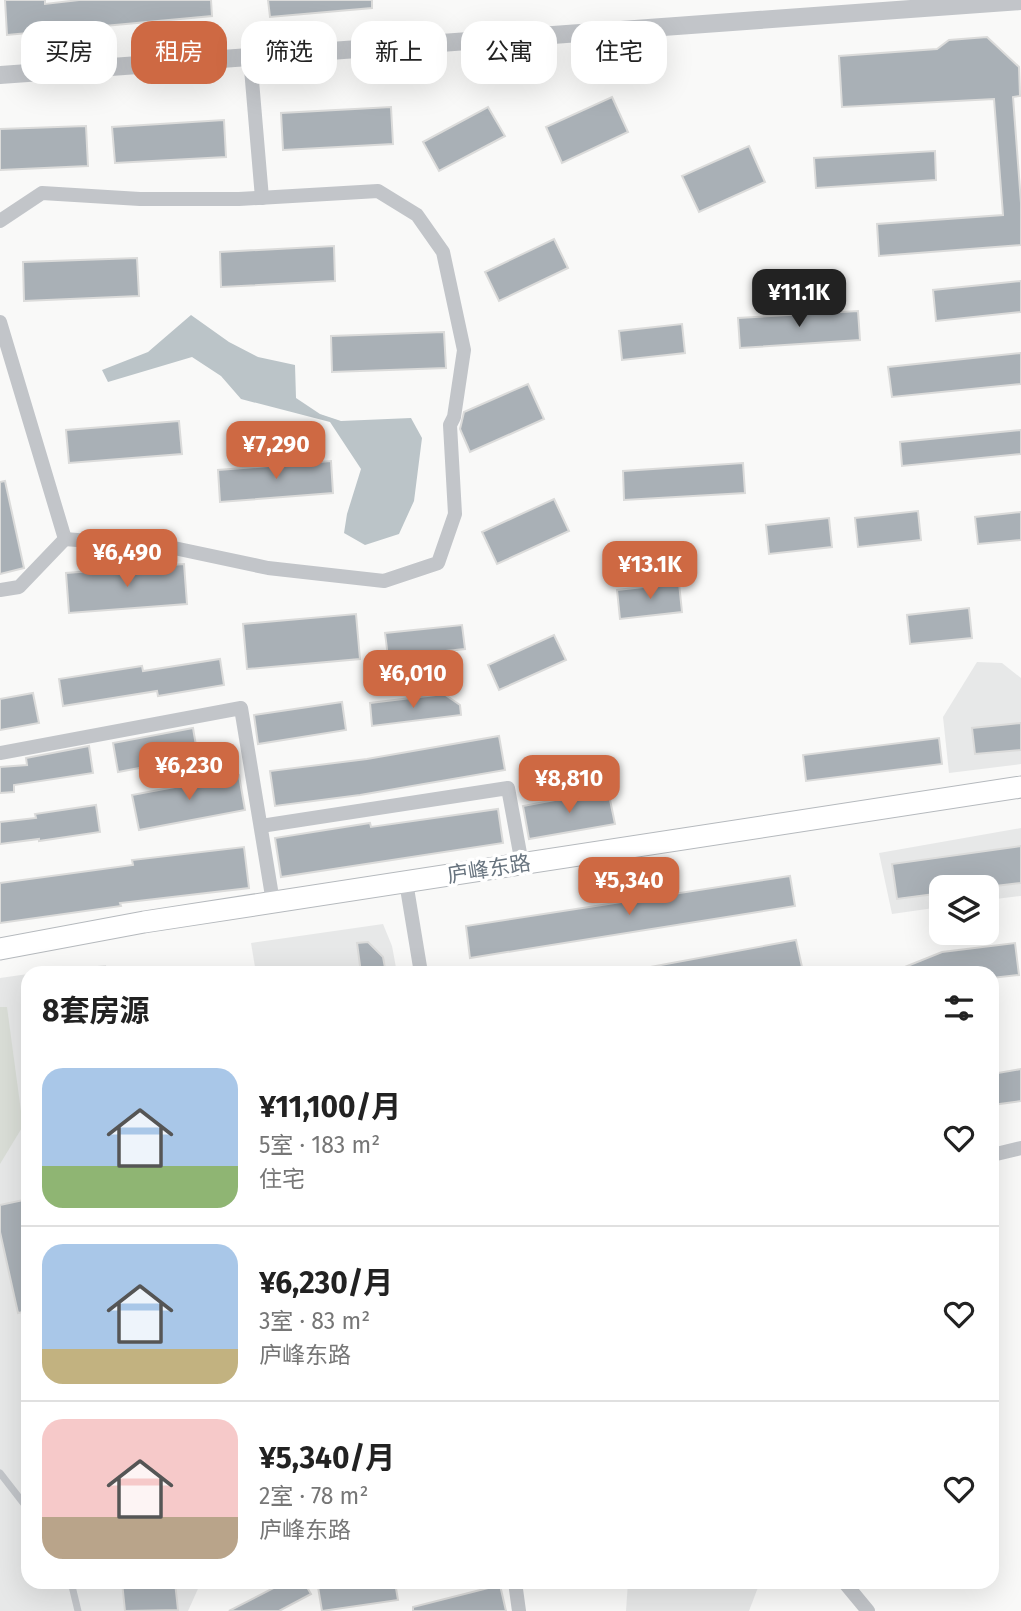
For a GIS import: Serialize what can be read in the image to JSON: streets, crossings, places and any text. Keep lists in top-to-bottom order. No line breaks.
{"streets":{"main road":["庐峰东路"]},"page":{"chip":["买房","租房","筛选","新上","公寓","住宅"],"price":["¥11.1K","¥7,290","¥6,490","¥13.1K","¥6,010","¥6,230","¥8,810","¥5,340"],"heading":"8套房源","list":[{"name":"¥11,100/月","note":"5室 · 183 m² · 住宅"},{"name":"¥6,230/月","note":"3室 · 83 m² · 庐峰东路"},{"name":"¥5,340/月","note":"2室 · 78 m² · 庐峰东路"}]}}
